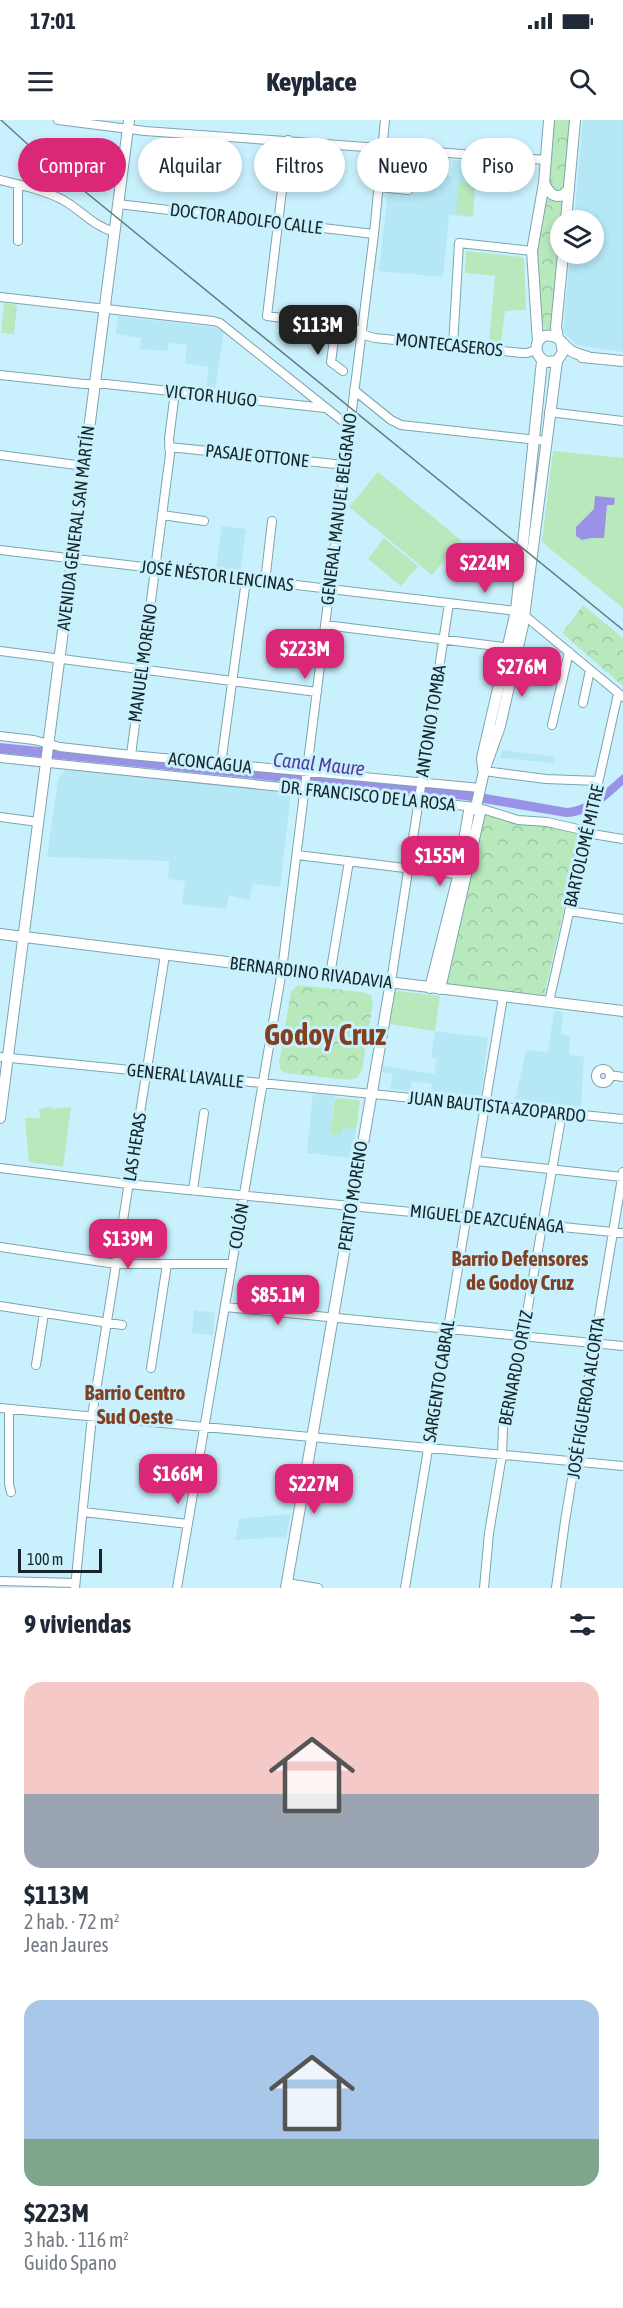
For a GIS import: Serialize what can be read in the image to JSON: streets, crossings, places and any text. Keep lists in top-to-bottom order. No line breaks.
{"streets":{"main road":["AVENIDA GENERAL SAN MARTÍN","BERNARDINO RIVADAVIA","PERITO MORENO"],"street":["DOCTOR ADOLFO CALLE","MONTECASEROS","VICTOR HUGO","PASAJE OTTONE","GENERAL MANUEL BELGRANO","JOSÉ NÉSTOR LENCINAS","MANUEL MORENO","ANTONIO TOMBA","ACONCAGUA","DR. FRANCISCO DE LA ROSA","BARTOLOMÉ MITRE","GENERAL LAVALLE","JUAN BAUTISTA AZOPARDO","LAS HERAS","MIGUEL DE AZCUÉNAGA","COLÓN","BERNARDO ORTIZ","SARGENTO CABRAL","JOSÉ FIGUEROA ALCORTA"]},"crossings":[["DOCTOR ADOLFO CALLE","MONTECASEROS"],["DOCTOR ADOLFO CALLE","GENERAL MANUEL BELGRANO"],["DOCTOR ADOLFO CALLE","AVENIDA GENERAL SAN MARTÍN"],["MONTECASEROS","GENERAL MANUEL BELGRANO"],["VICTOR HUGO","AVENIDA GENERAL SAN MARTÍN"],["VICTOR HUGO","MANUEL MORENO"],["PASAJE OTTONE","GENERAL MANUEL BELGRANO"],["PASAJE OTTONE","MANUEL MORENO"],["GENERAL MANUEL BELGRANO","JOSÉ NÉSTOR LENCINAS"],["GENERAL MANUEL BELGRANO","ACONCAGUA"],["GENERAL MANUEL BELGRANO","DR. FRANCISCO DE LA ROSA"],["GENERAL MANUEL BELGRANO","BERNARDINO RIVADAVIA"],["GENERAL MANUEL BELGRANO","COLÓN"],["AVENIDA GENERAL SAN MARTÍN","JOSÉ NÉSTOR LENCINAS"],["AVENIDA GENERAL SAN MARTÍN","ACONCAGUA"],["AVENIDA GENERAL SAN MARTÍN","DR. FRANCISCO DE LA ROSA"],["AVENIDA GENERAL SAN MARTÍN","BERNARDINO RIVADAVIA"],["AVENIDA GENERAL SAN MARTÍN","GENERAL LAVALLE"],["JOSÉ NÉSTOR LENCINAS","MANUEL MORENO"],["JOSÉ NÉSTOR LENCINAS","ANTONIO TOMBA"],["MANUEL MORENO","ACONCAGUA"],["MANUEL MORENO","DR. FRANCISCO DE LA ROSA"],["ANTONIO TOMBA","ACONCAGUA"],["ANTONIO TOMBA","DR. FRANCISCO DE LA ROSA"],["ANTONIO TOMBA","BERNARDINO RIVADAVIA"],["ANTONIO TOMBA","PERITO MORENO"],["ACONCAGUA","DR. FRANCISCO DE LA ROSA"],["BARTOLOMÉ MITRE","BERNARDINO RIVADAVIA"],["BERNARDINO RIVADAVIA","LAS HERAS"],["BERNARDINO RIVADAVIA","PERITO MORENO"],["BERNARDINO RIVADAVIA","COLÓN"],["BERNARDINO RIVADAVIA","SARGENTO CABRAL"],["GENERAL LAVALLE","JUAN BAUTISTA AZOPARDO"],["GENERAL LAVALLE","LAS HERAS"],["GENERAL LAVALLE","PERITO MORENO"],["GENERAL LAVALLE","COLÓN"],["JUAN BAUTISTA AZOPARDO","PERITO MORENO"],["JUAN BAUTISTA AZOPARDO","BERNARDO ORTIZ"],["JUAN BAUTISTA AZOPARDO","SARGENTO CABRAL"],["LAS HERAS","MIGUEL DE AZCUÉNAGA"],["PERITO MORENO","MIGUEL DE AZCUÉNAGA"],["MIGUEL DE AZCUÉNAGA","COLÓN"],["MIGUEL DE AZCUÉNAGA","BERNARDO ORTIZ"],["MIGUEL DE AZCUÉNAGA","SARGENTO CABRAL"],["MIGUEL DE AZCUÉNAGA","JOSÉ FIGUEROA ALCORTA"]],"districts":["Godoy Cruz","Barrio Defensores de Godoy Cruz","Barrio Centro Sud Oeste"],"water":["Canal Maure"],"scale_bar":"100 m","page":{"status":"17:01","header":"Keyplace","chip":["Comprar","Alquilar","Filtros","Nuevo","Piso"],"price":["$113M","$224M","$223M","$276M","$155M","$139M","$85.1M","$166M","$227M"],"scale":"100 m","heading":"9 viviendas","list":[{"name":"$113M","note":"2 hab. · 72 m² · Jean Jaures"},{"name":"$223M","note":"3 hab. · 116 m² · Guido Spano"}]}}
